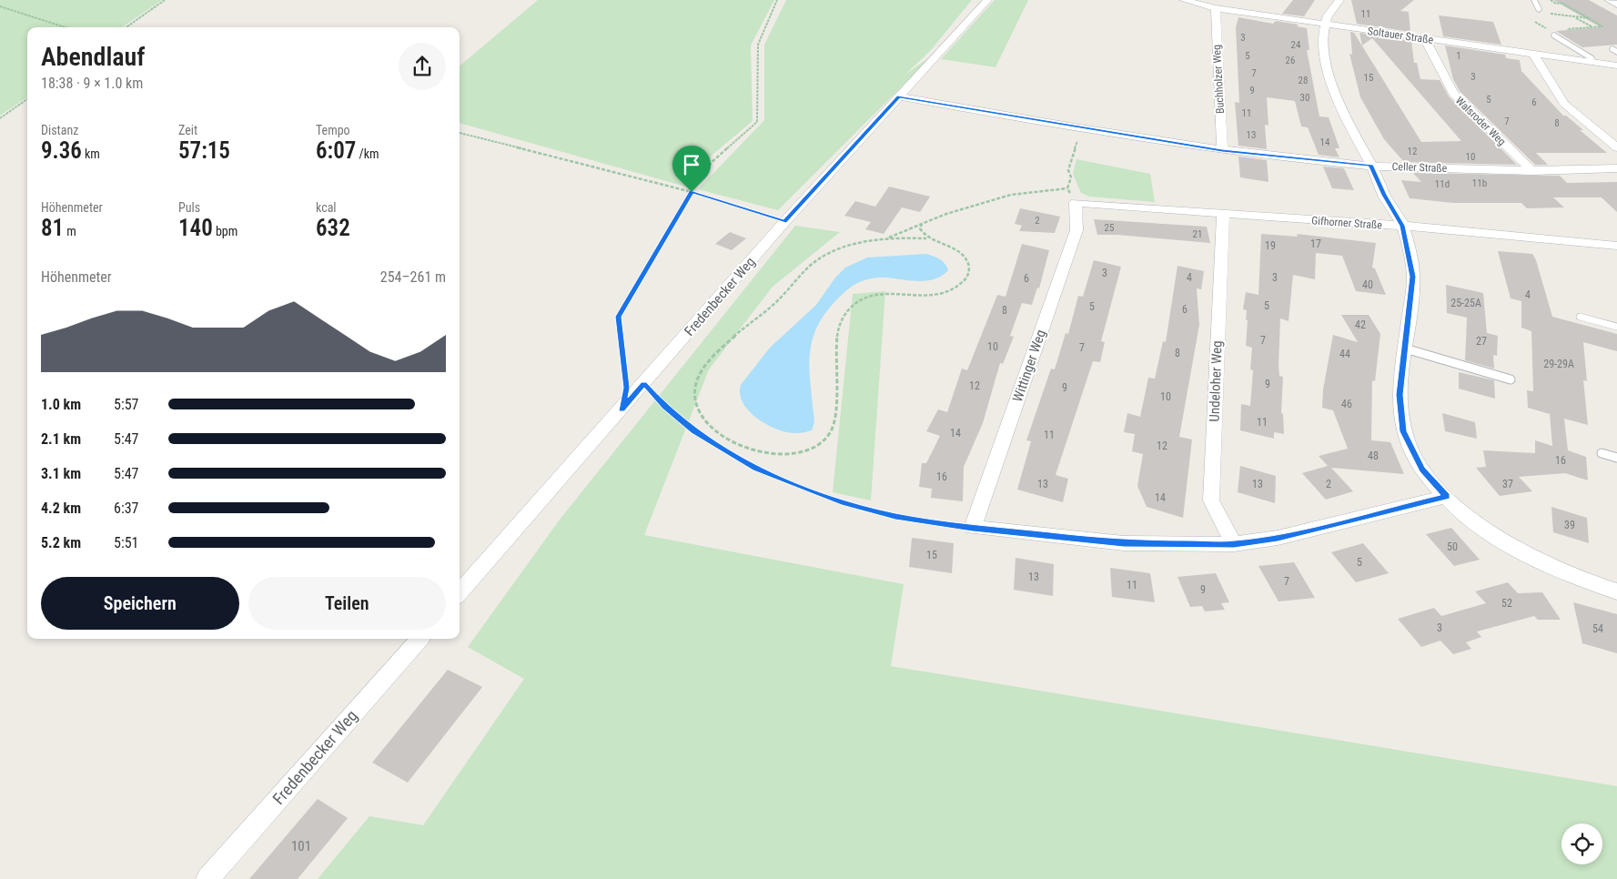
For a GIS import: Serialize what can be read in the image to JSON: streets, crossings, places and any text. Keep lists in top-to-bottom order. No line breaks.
{"streets":{"street":["Soltauer Straße","Buchholzer Weg","Walsroder Weg","Celler Straße","Gifhorner Straße","Fredenbecker Weg","Wittinger Weg","Undeloher Weg"]},"crossings":[["Soltauer Straße","Buchholzer Weg"],["Soltauer Straße","Walsroder Weg"],["Buchholzer Weg","Celler Straße"],["Walsroder Weg","Celler Straße"],["Celler Straße","Fredenbecker Weg"],["Gifhorner Straße","Wittinger Weg"],["Gifhorner Straße","Undeloher Weg"]],"house_numbers":["11","3","24","5","1","26","7","3","15","28","9","30","5","6","11","7","8","13","14","12","10","11b","11d","2","25","21","17","19","3","4","3","6","40","4","25-25A","5","5","6","8","42","7","27","10","7","8","44","29-29A","9","12","9","10","46","11","14","11","12","48","16","16","13","13","2","37","14","39","50","15","5","13","7","11","9","52","3","54","101"],"page":{"heading":["Abendlauf","18:38 · 9 × 1.0 km"],"stats":[["Distanz","9.36 km"],["Zeit","57:15"],["Tempo","6:07 /km"],["Höhenmeter","81 m"],["Puls","140 bpm"],["kcal","632"]],"chart":["Höhenmeter","254–261 m"],"list":[{"name":"1.0 km","note":"5:57"},{"name":"2.1 km","note":"5:47"},{"name":"3.1 km","note":"5:47"},{"name":"4.2 km","note":"6:37"},{"name":"5.2 km","note":"5:51"}],"buttons":["Speichern","Teilen"]}}
